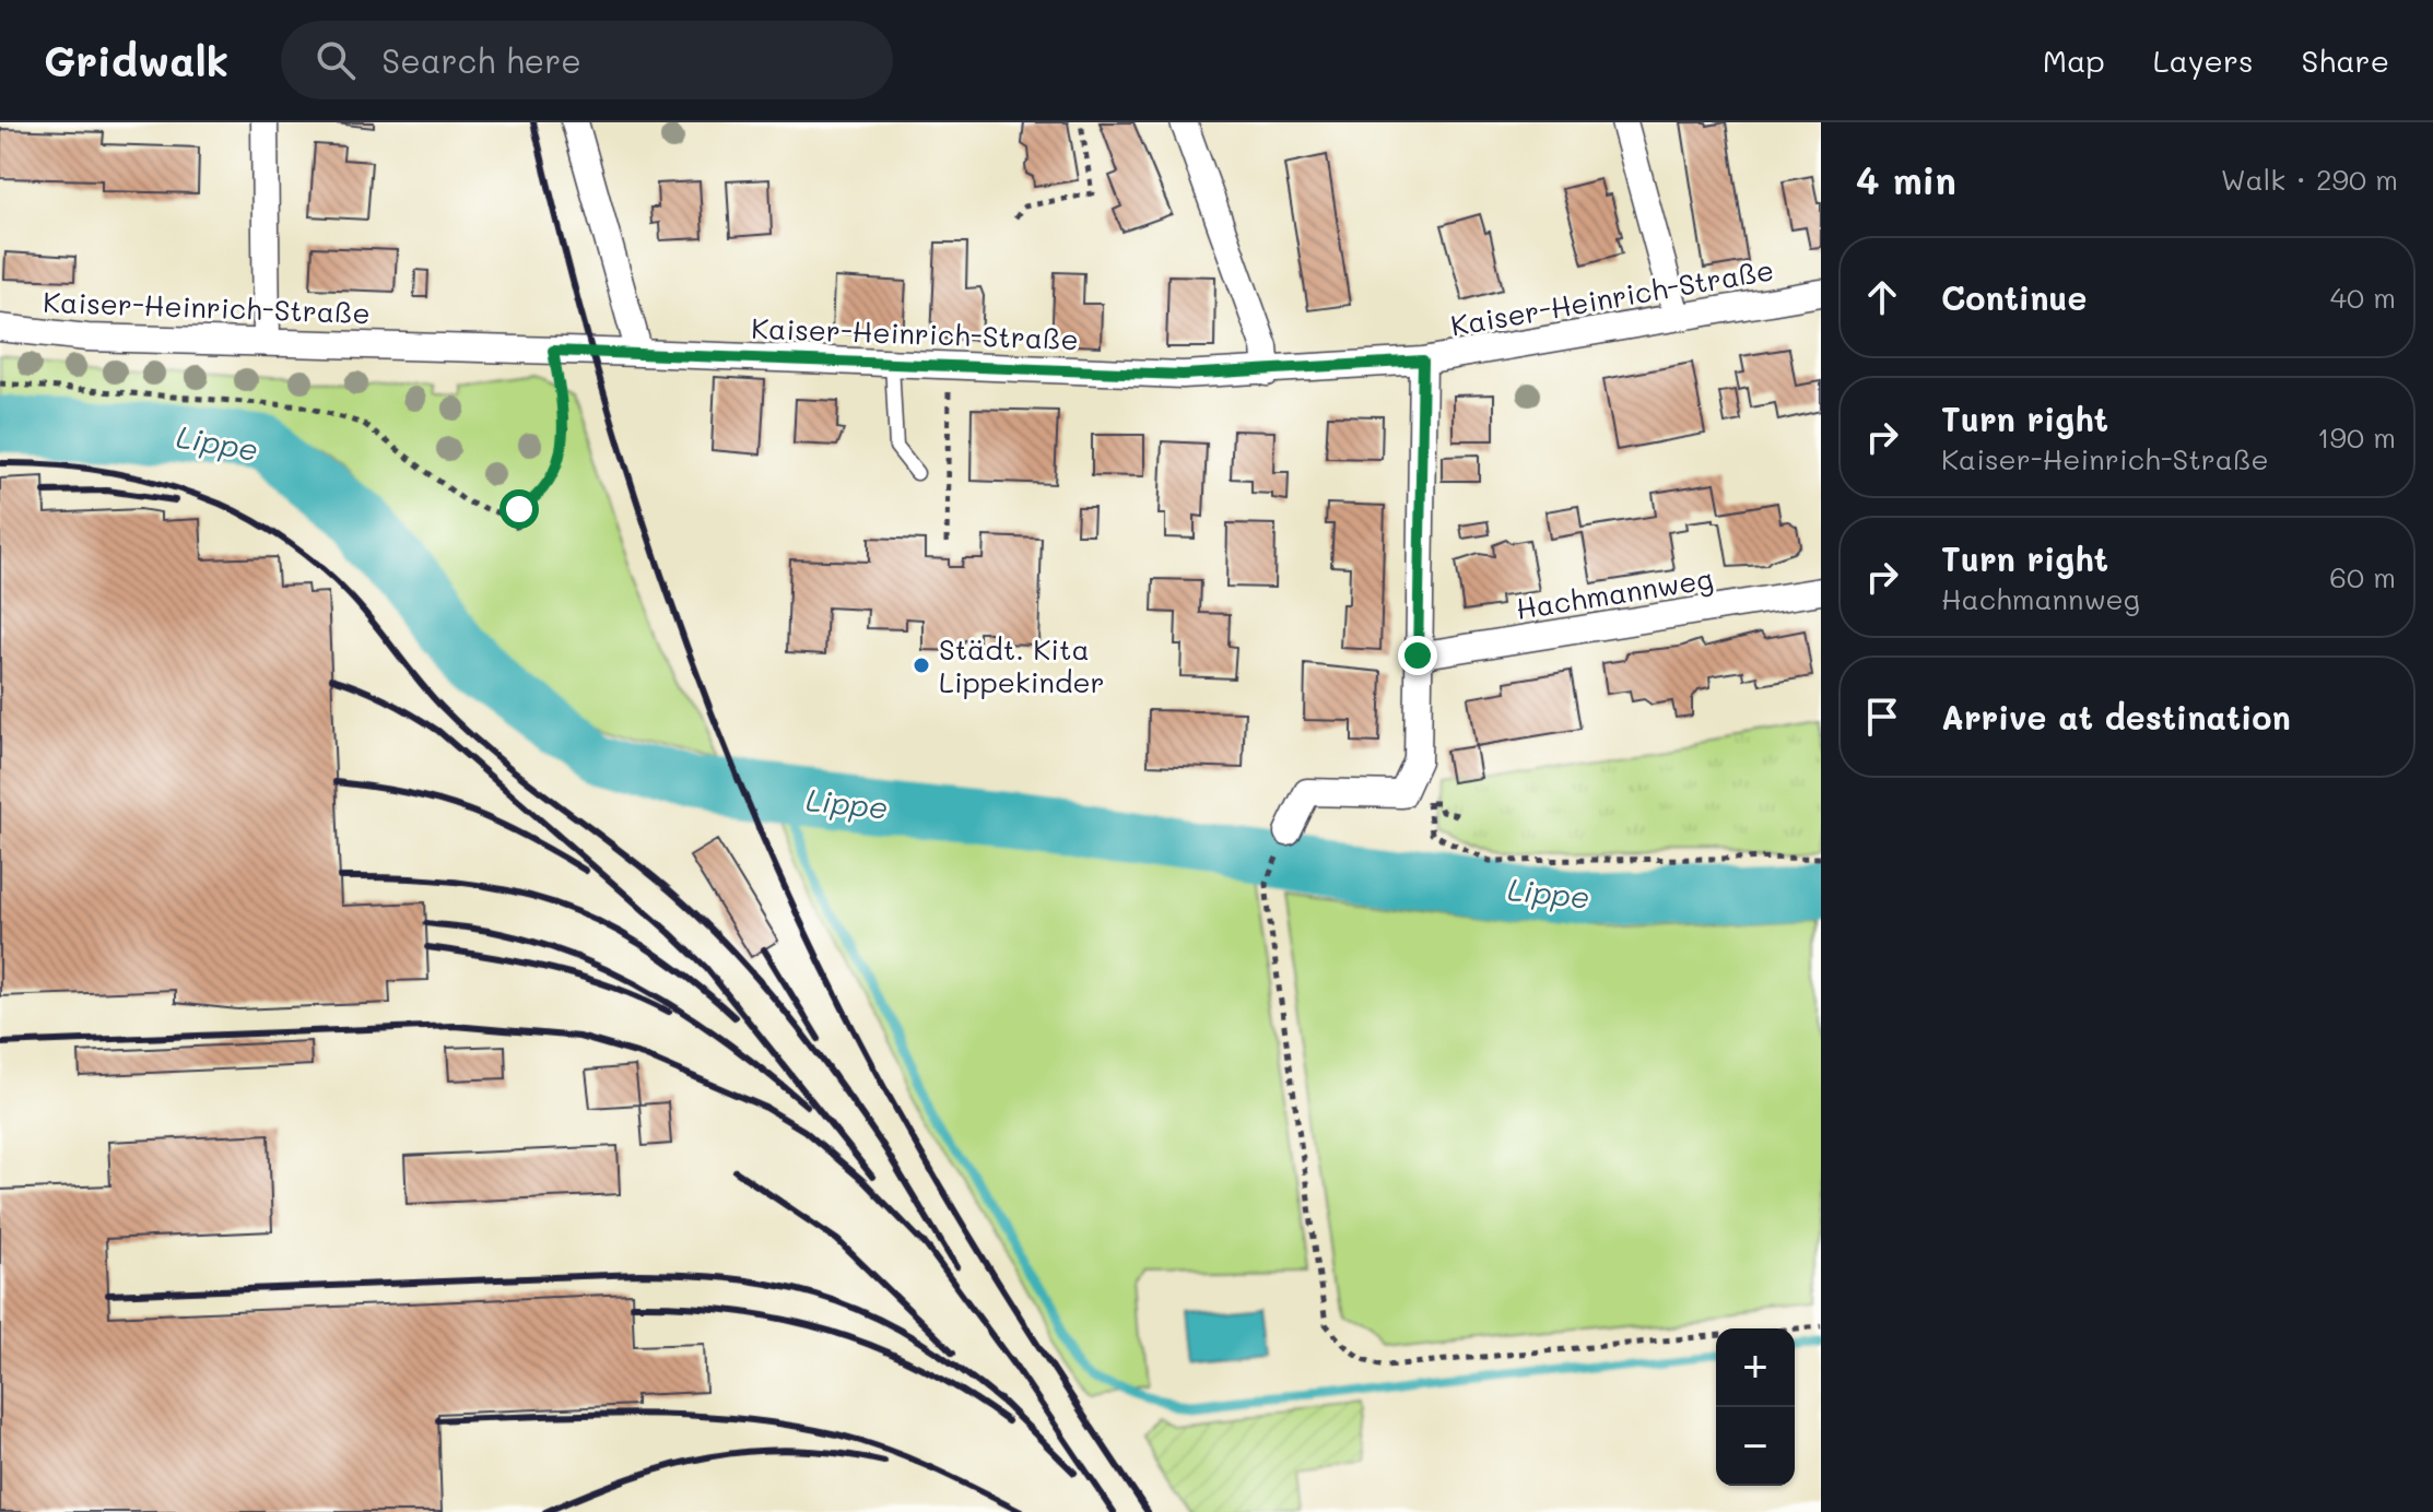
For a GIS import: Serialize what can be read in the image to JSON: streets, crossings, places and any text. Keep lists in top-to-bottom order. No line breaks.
{"streets":{"street":["Kaiser-Heinrich-Straße","Hachmannweg"]},"water":["Lippe"],"places":["Städt. Kita Lippekinder"],"page":{"header":"Gridwalk","search":"Search here","nav":["Map","Layers","Share"],"heading":["4 min","Walk · 290 m"],"list":[["Continue","40 m"],["Turn right","Kaiser-Heinrich-Straße","190 m"],["Turn right","Hachmannweg","60 m"],"Arrive at destination"],"map_buttons":["+","−"]}}
